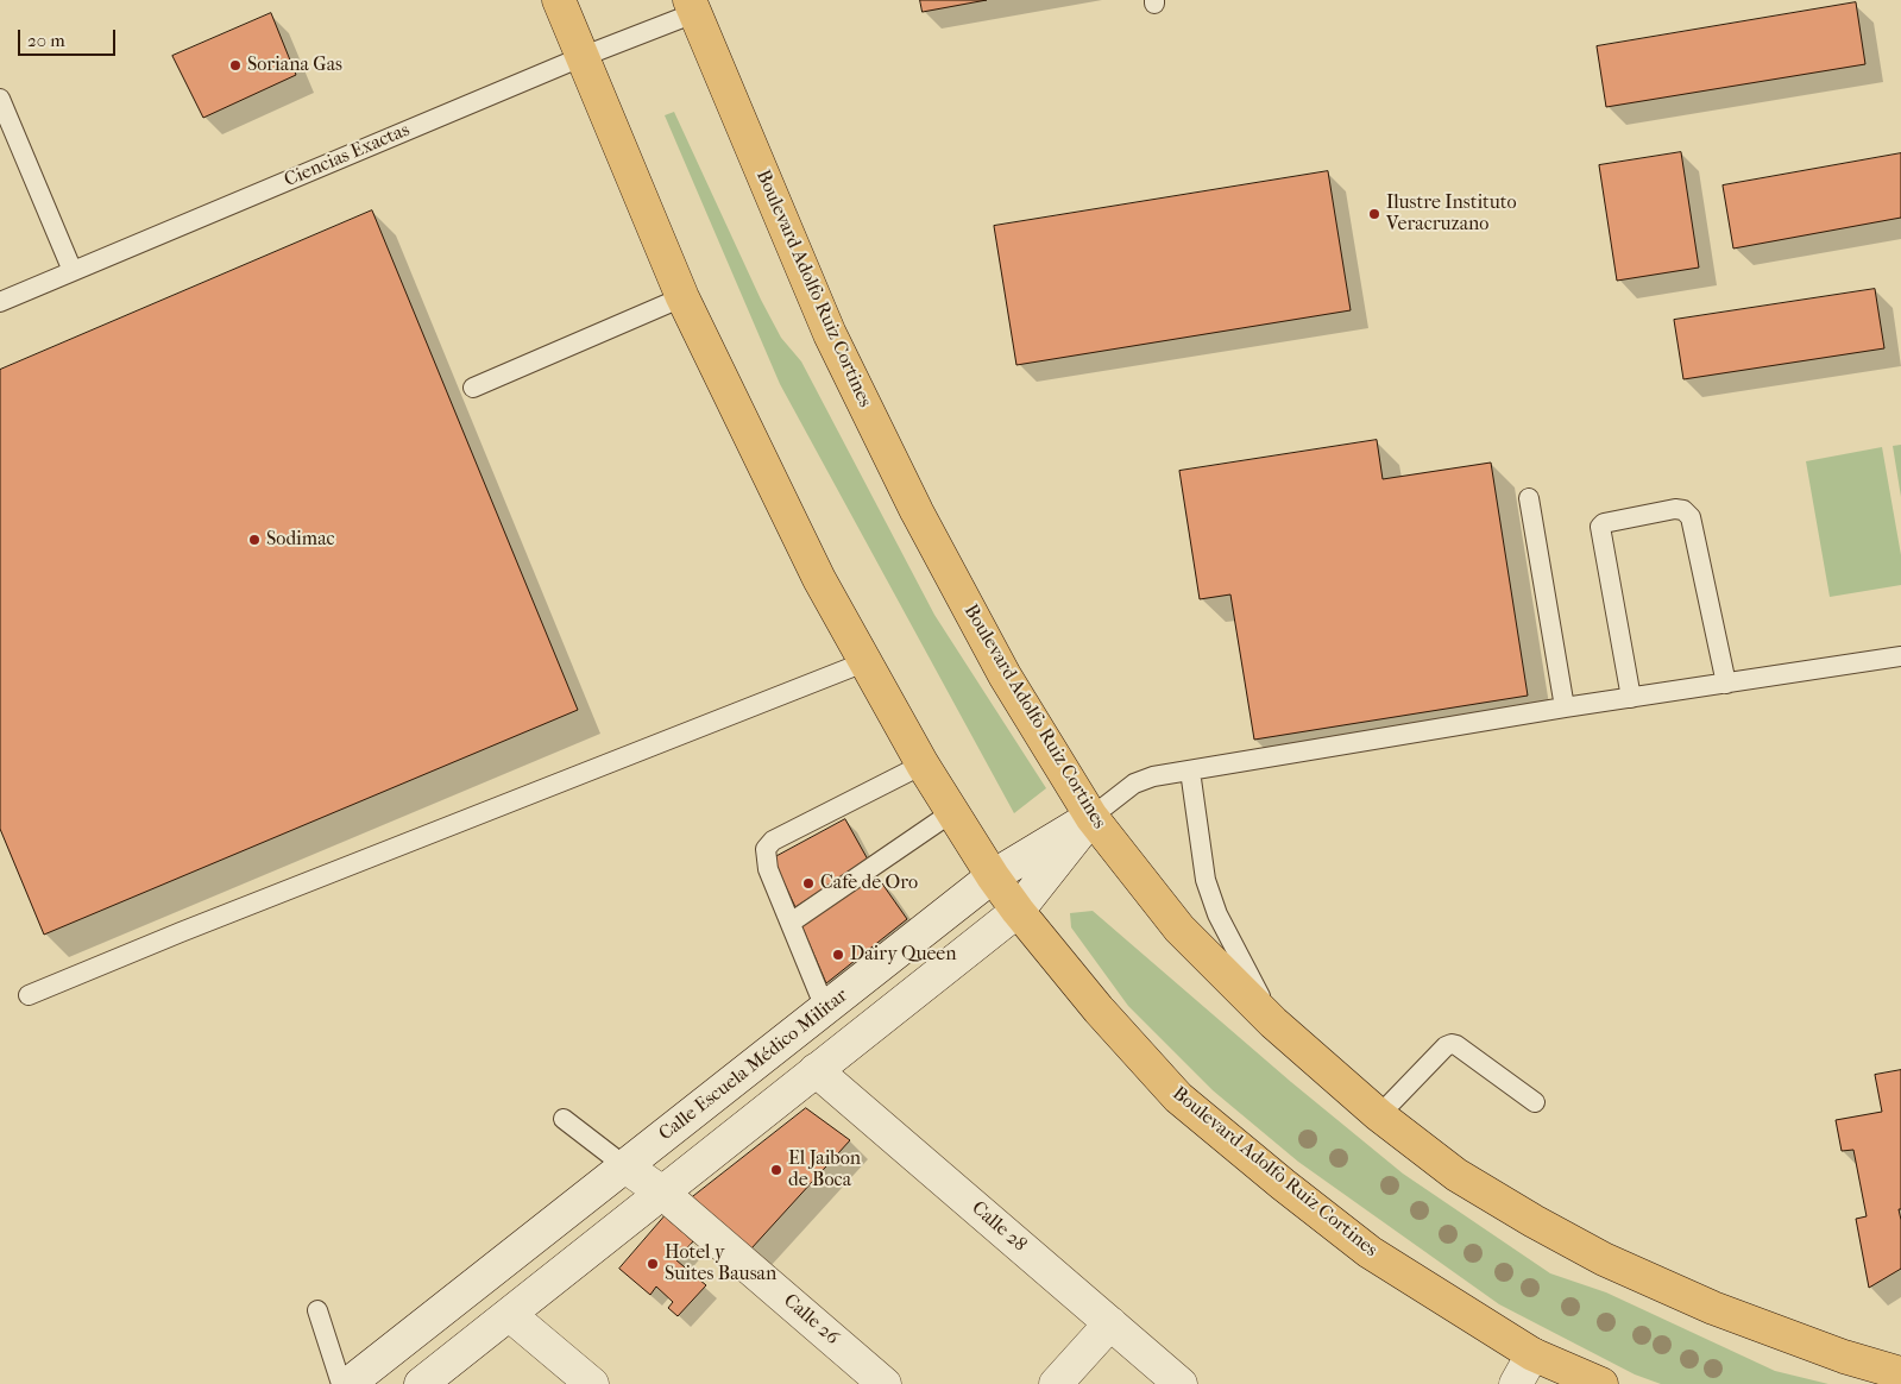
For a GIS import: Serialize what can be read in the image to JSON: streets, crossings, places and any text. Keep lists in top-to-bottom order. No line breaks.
{"streets":{"main road":["Boulevard Adolfo Ruiz Cortines"],"street":["Calle Escuela Médico Militar","Calle 28","Calle 26"],"lane":["Ciencias Exactas"]},"crossings":[["Ciencias Exactas","Boulevard Adolfo Ruiz Cortines"],["Boulevard Adolfo Ruiz Cortines","Calle Escuela Médico Militar"],["Calle Escuela Médico Militar","Calle 26"]],"places":["Soriana Gas","Ilustre Instituto Veracruzano","Sodimac","Cafe de Oro","Dairy Queen","El Jaibon de Boca","Hotel y Suites Bausan"],"scale_bar":"20 m"}
